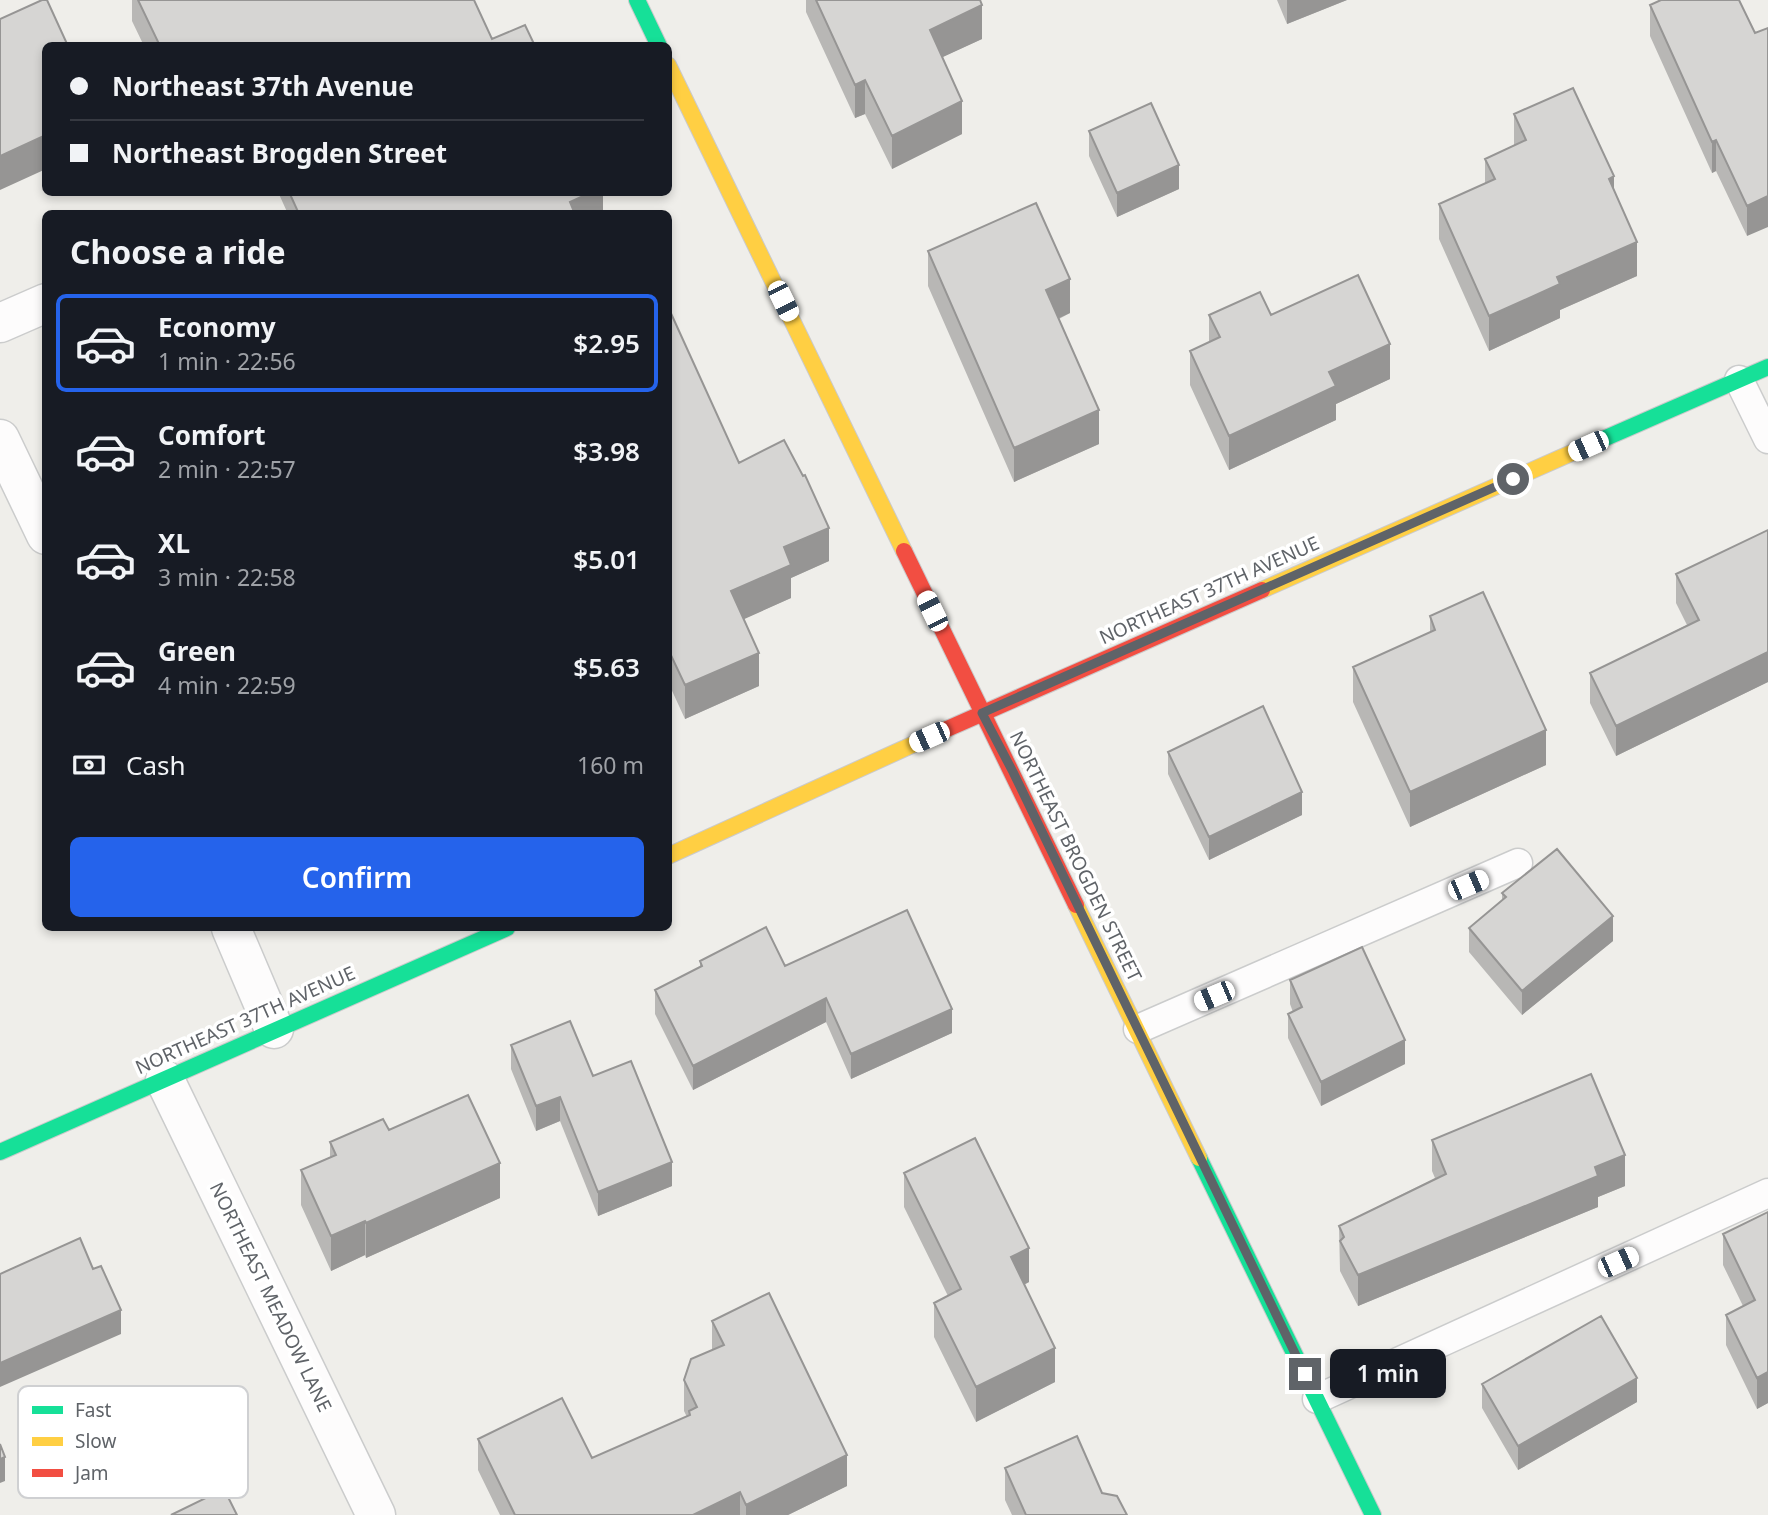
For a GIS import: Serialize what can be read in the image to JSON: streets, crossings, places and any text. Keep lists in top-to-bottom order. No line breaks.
{"streets":{"street":["NORTHEAST 37TH AVENUE","NORTHEAST BROGDEN STREET","NORTHEAST MEADOW LANE"]},"crossings":[["NORTHEAST 37TH AVENUE","NORTHEAST BROGDEN STREET"],["NORTHEAST 37TH AVENUE","NORTHEAST MEADOW LANE"]],"legend":["Fast","Slow","Jam"],"page":{"banner":["Northeast 37th Avenue","Northeast Brogden Street"],"heading":"Choose a ride","list":[{"name":"Economy","note":"1 min · 22:56","value":"$2.95"},{"name":"Comfort","note":"2 min · 22:57","value":"$3.98"},{"name":"XL","note":"3 min · 22:58","value":"$5.01"},{"name":"Green","note":"4 min · 22:59","value":"$5.63"}],"pay":["Cash","160 m"],"buttons":"Confirm","bubble":"1 min"}}
